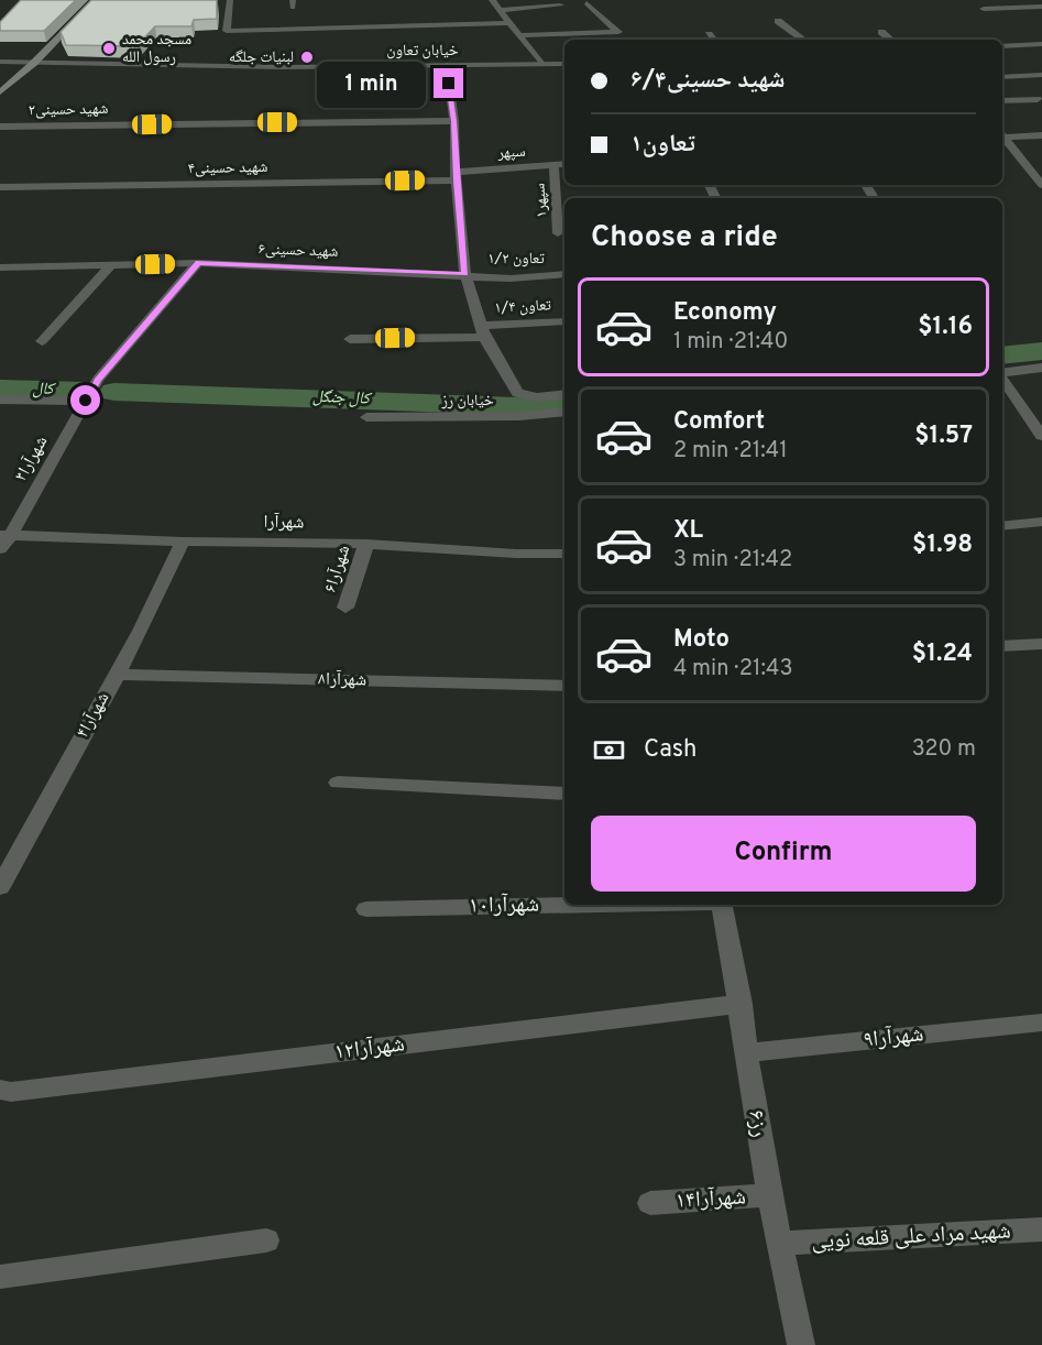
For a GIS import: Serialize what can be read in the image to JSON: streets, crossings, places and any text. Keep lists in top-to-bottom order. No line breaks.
{"streets":{"street":["خیابان تعاون","شهید حسینی۲","سپهر","شهید حسینی۴","سپهر۱","شهید حسینی۶","تعاون ۱/۲","تعاون ۱/۴","خیابان رز","شهرآرا۳","شهرآرا","شهرآرا۶","شهرآرا۸","شهرآرا۴","شهرآرا۱۰","شهرآرا۹","شهرآرا۱۲","رز۶","شهرآرا۱۴","شهید مراد علی قلعه نویی"]},"crossings":[["سپهر","شهید حسینی۴"],["سپهر","سپهر۱"],["شهید حسینی۶","تعاون ۱/۲"],["شهید حسینی۶","شهرآرا۳"],["شهرآرا۳","شهرآرا"],["شهرآرا","شهرآرا۶"],["شهرآرا","شهرآرا۴"],["شهرآرا۸","شهرآرا۴"],["شهرآرا۹","رز۶"],["شهرآرا۱۲","رز۶"],["رز۶","شهرآرا۱۴"],["رز۶","شهید مراد علی قلعه نویی"]],"water":["کال","کال جنگل"],"places":["مسجد محمد رسول الله","لبنیات جلگه"],"page":{"banner":["شهید حسینی۶/۴","تعاون۱"],"bubble":"1 min","heading":"Choose a ride","list":[{"name":"Economy","note":"1 min · 21:40","value":"$1.16"},{"name":"Comfort","note":"2 min · 21:41","value":"$1.57"},{"name":"XL","note":"3 min · 21:42","value":"$1.98"},{"name":"Moto","note":"4 min · 21:43","value":"$1.24"}],"pay":["Cash","320 m"],"buttons":"Confirm"}}
